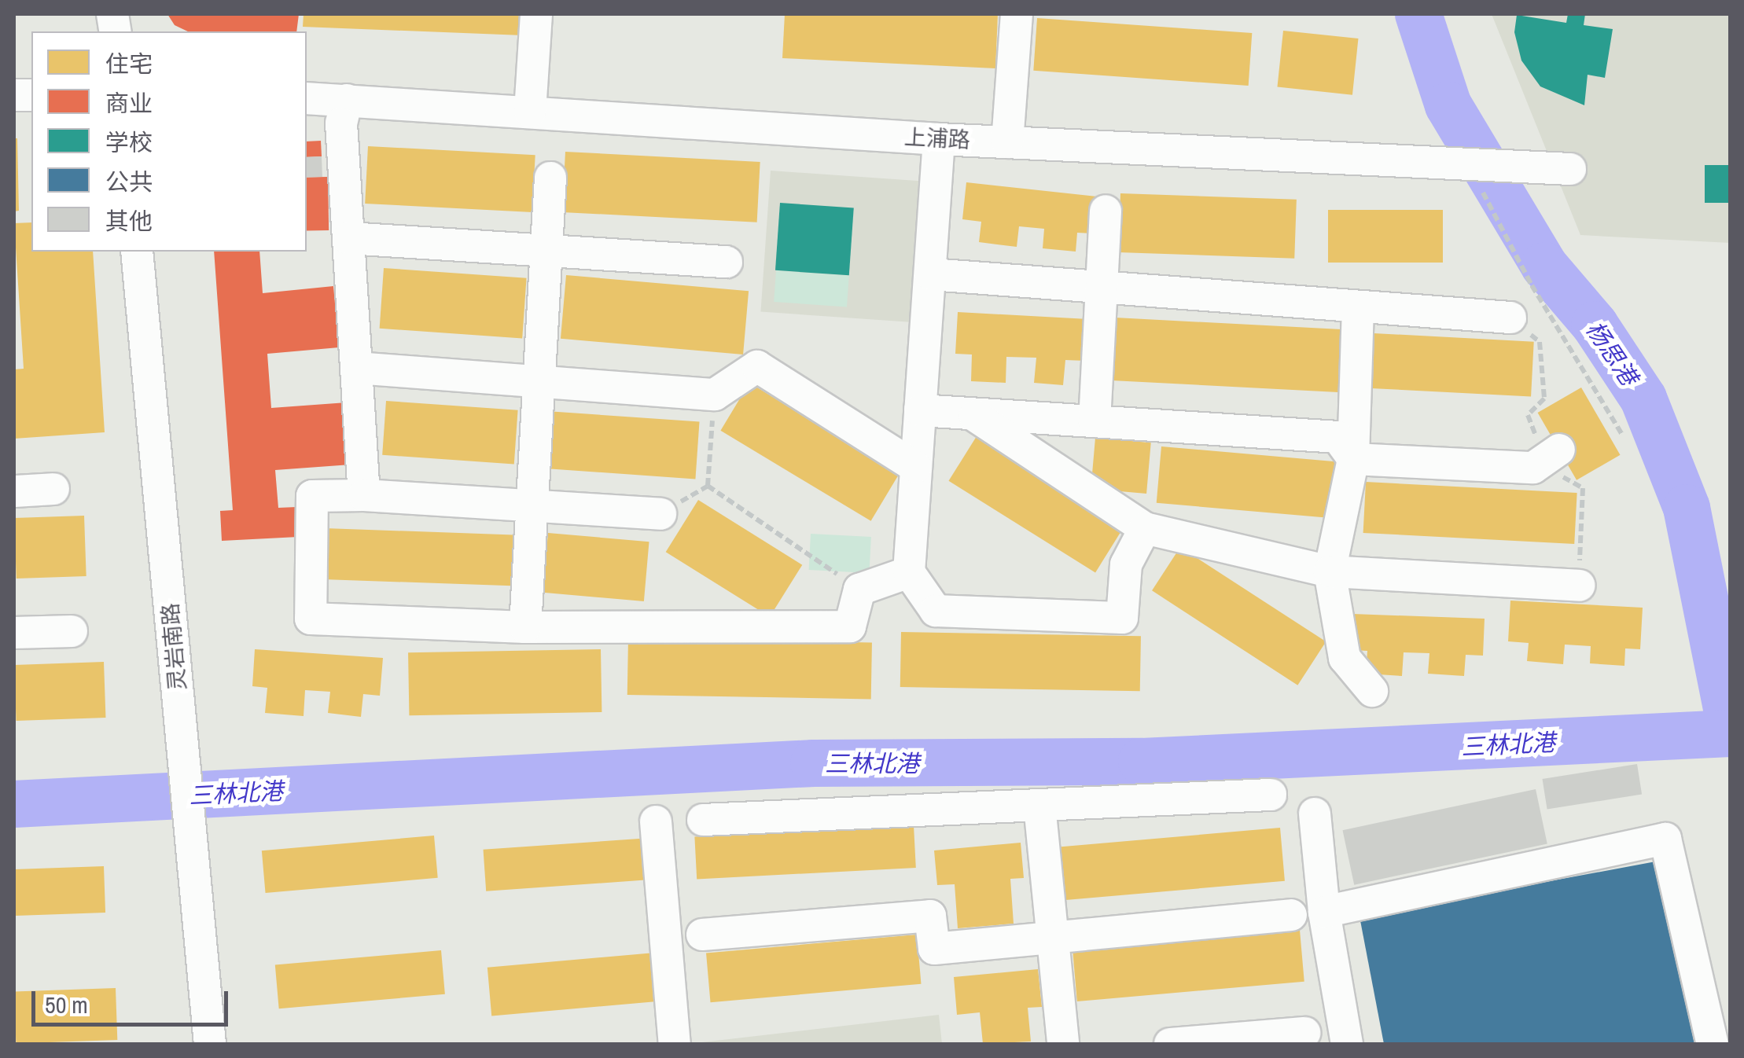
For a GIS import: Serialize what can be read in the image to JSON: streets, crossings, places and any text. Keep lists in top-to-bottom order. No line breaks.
{"streets":{"street":["上浦路","灵岩南路"]},"water":["杨思港","三林北港"],"legend":["住宅","商业","学校","公共","其他"],"scale_bar":"50 m"}
